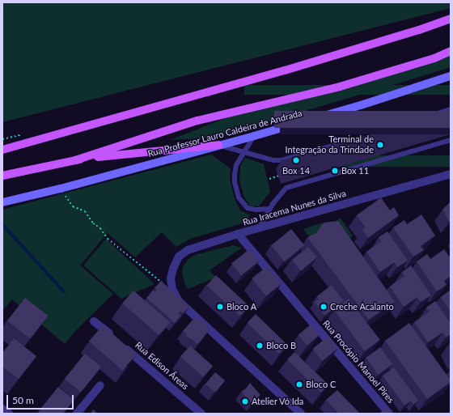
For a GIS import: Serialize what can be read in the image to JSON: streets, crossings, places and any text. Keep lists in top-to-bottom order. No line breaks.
{"streets":{"main road":["Rua Professor Lauro Caldeira de Andrada"],"street":["Rua Iracema Nunes da Silva","Rua Procópio Manoel Pires","Rua Edison Áreas"]},"crossings":[["Rua Iracema Nunes da Silva","Rua Procópio Manoel Pires"]],"places":["Terminal de Integração da Trindade","Box 14","Box 11","Bloco A","Creche Acalanto","Bloco B","Bloco C","Atelier Vó Ida"],"scale_bar":"50 m"}
